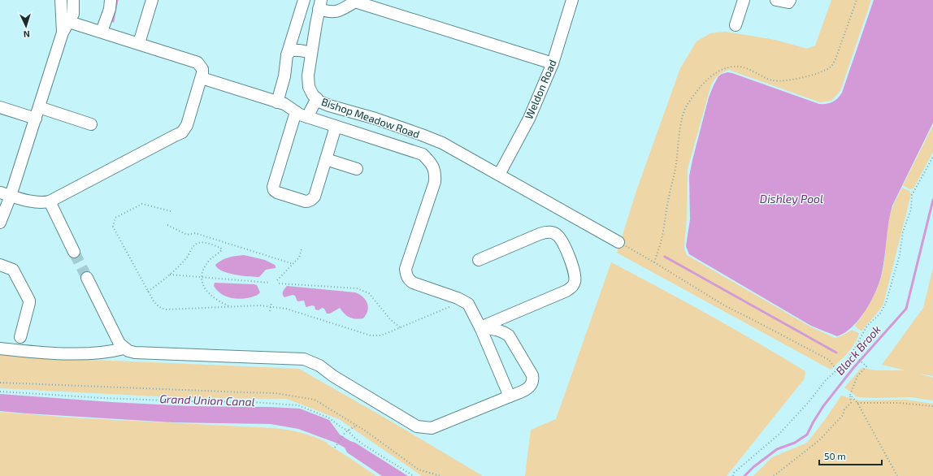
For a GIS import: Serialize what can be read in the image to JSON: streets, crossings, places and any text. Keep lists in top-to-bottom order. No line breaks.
{"streets":{"street":["Weldon Road","Bishop Meadow Road"]},"crossings":[["Weldon Road","Bishop Meadow Road"]],"water":["Dishley Pool","Black Brook","Grand Union Canal"],"scale_bar":"50 m","north":"bottom"}
